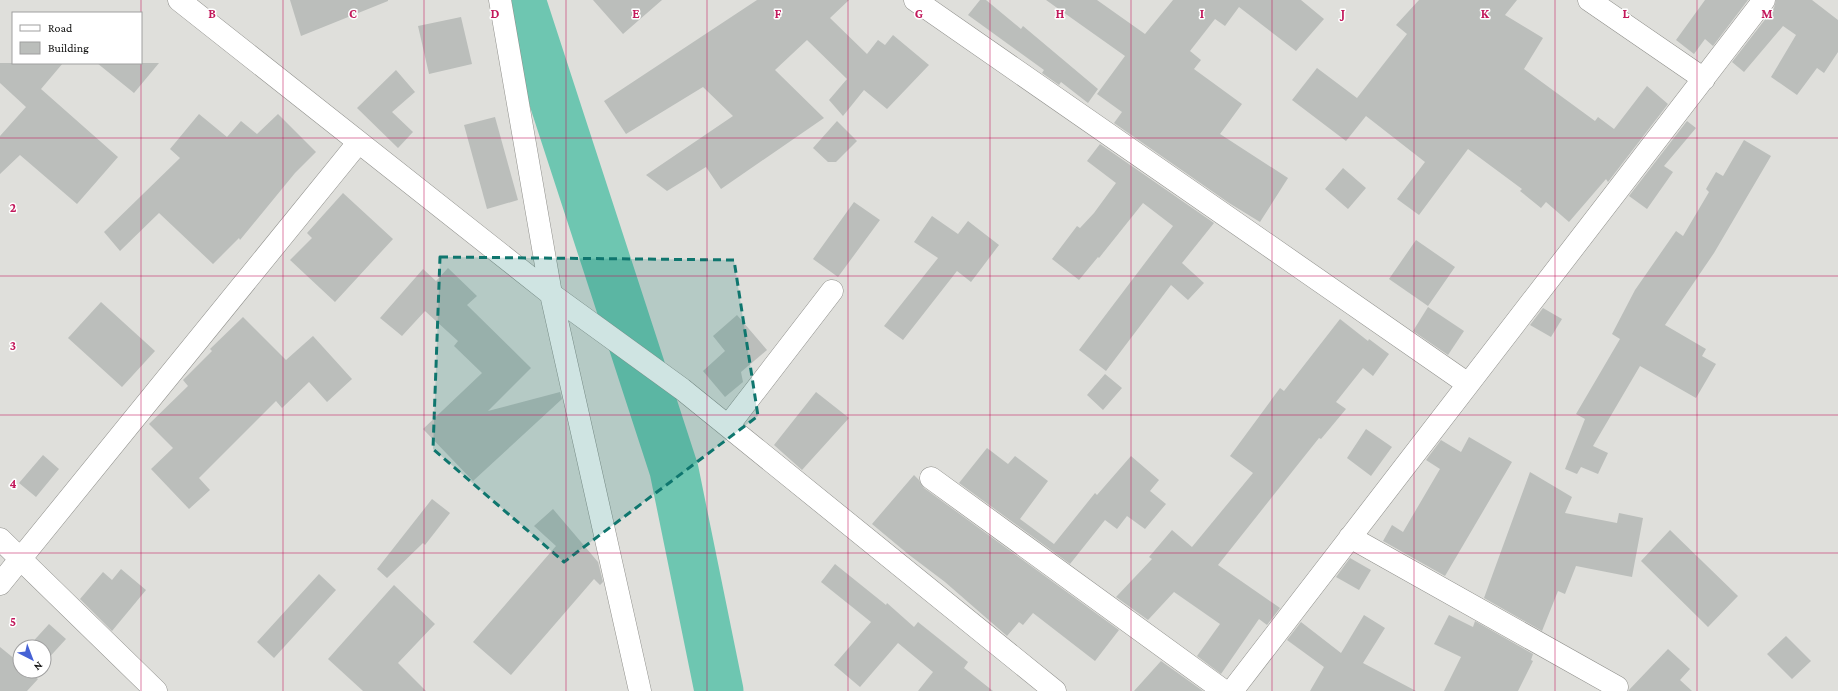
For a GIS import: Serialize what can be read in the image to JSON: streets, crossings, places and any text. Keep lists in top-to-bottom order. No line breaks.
{"legend":["Road","Building"],"north":"bottom right","grid":{"columns":["B","C","D","E","F","G","H","I","J","K","L","M"],"rows":["2","3","4","5"]}}
